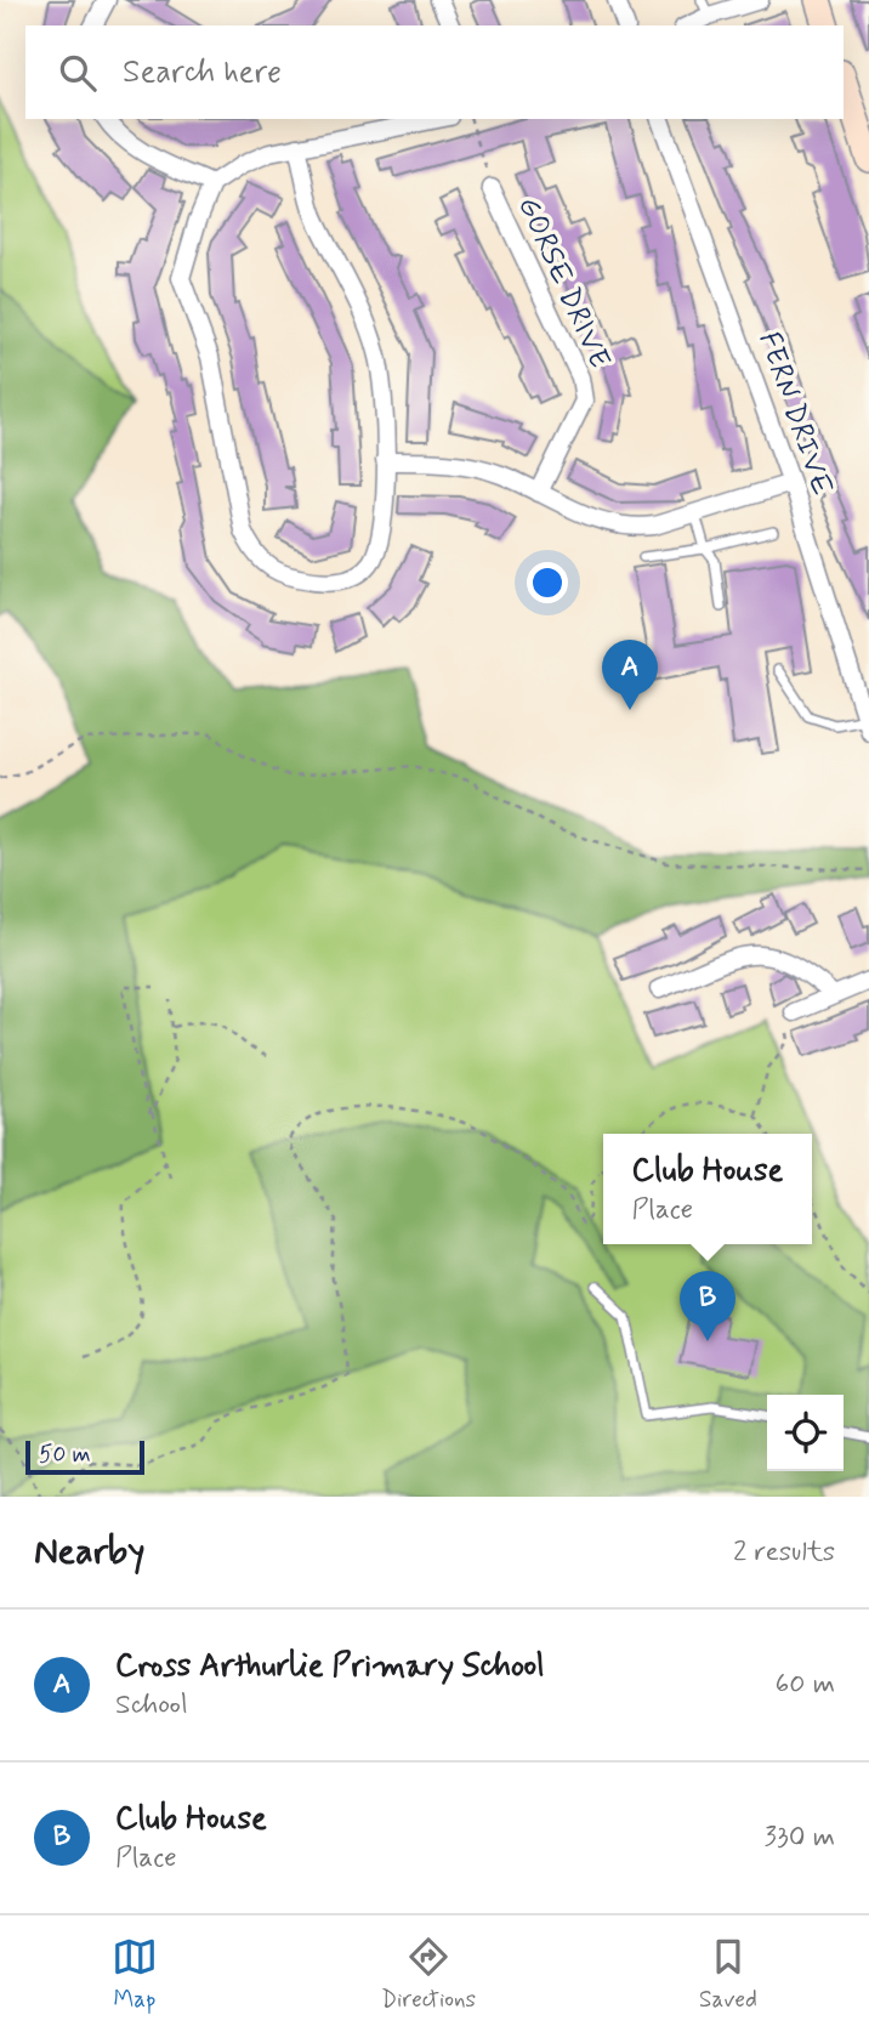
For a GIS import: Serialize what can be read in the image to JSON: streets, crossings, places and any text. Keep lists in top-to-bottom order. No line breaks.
{"streets":{"street":["GORSE DRIVE","FERN DRIVE"]},"scale_bar":"50 m","page":{"search":"Search here","pins":["A","B"],"popup":["Club House","Place"],"scale":"50 m","heading":["Nearby","2 results"],"list":[{"mark":"A","name":"Cross Arthurlie Primary School","note":"School","value":"60 m"},{"mark":"B","name":"Club House","note":"Place","value":"330 m"}],"nav":["Map","Directions","Saved"]}}
